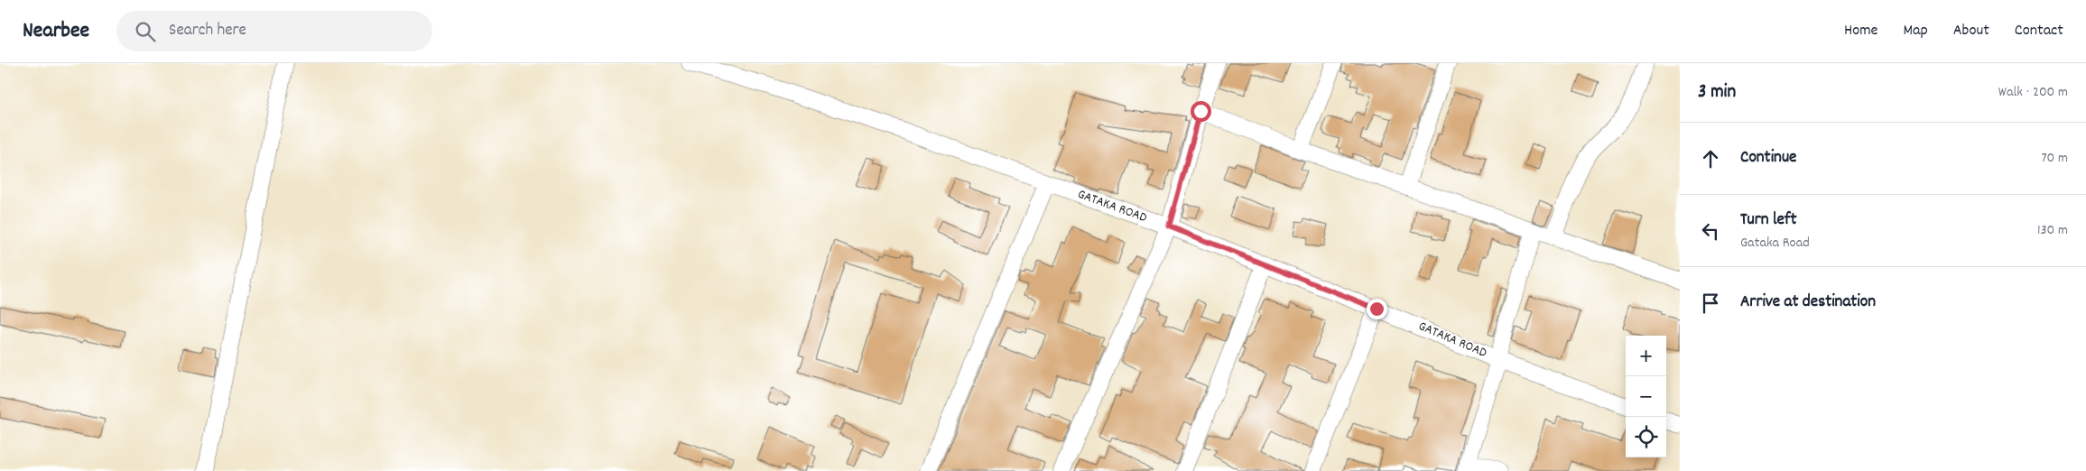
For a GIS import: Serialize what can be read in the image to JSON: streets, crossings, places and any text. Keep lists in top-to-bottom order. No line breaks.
{"streets":{"street":["GATAKA ROAD"]},"page":{"header":"Nearbee","search":"Search here","nav":["Home","Map","About","Contact"],"heading":["3 min","Walk · 200 m"],"list":[["Continue","70 m"],["Turn left","Gataka Road","130 m"],"Arrive at destination"],"map_buttons":["+","−"]}}
